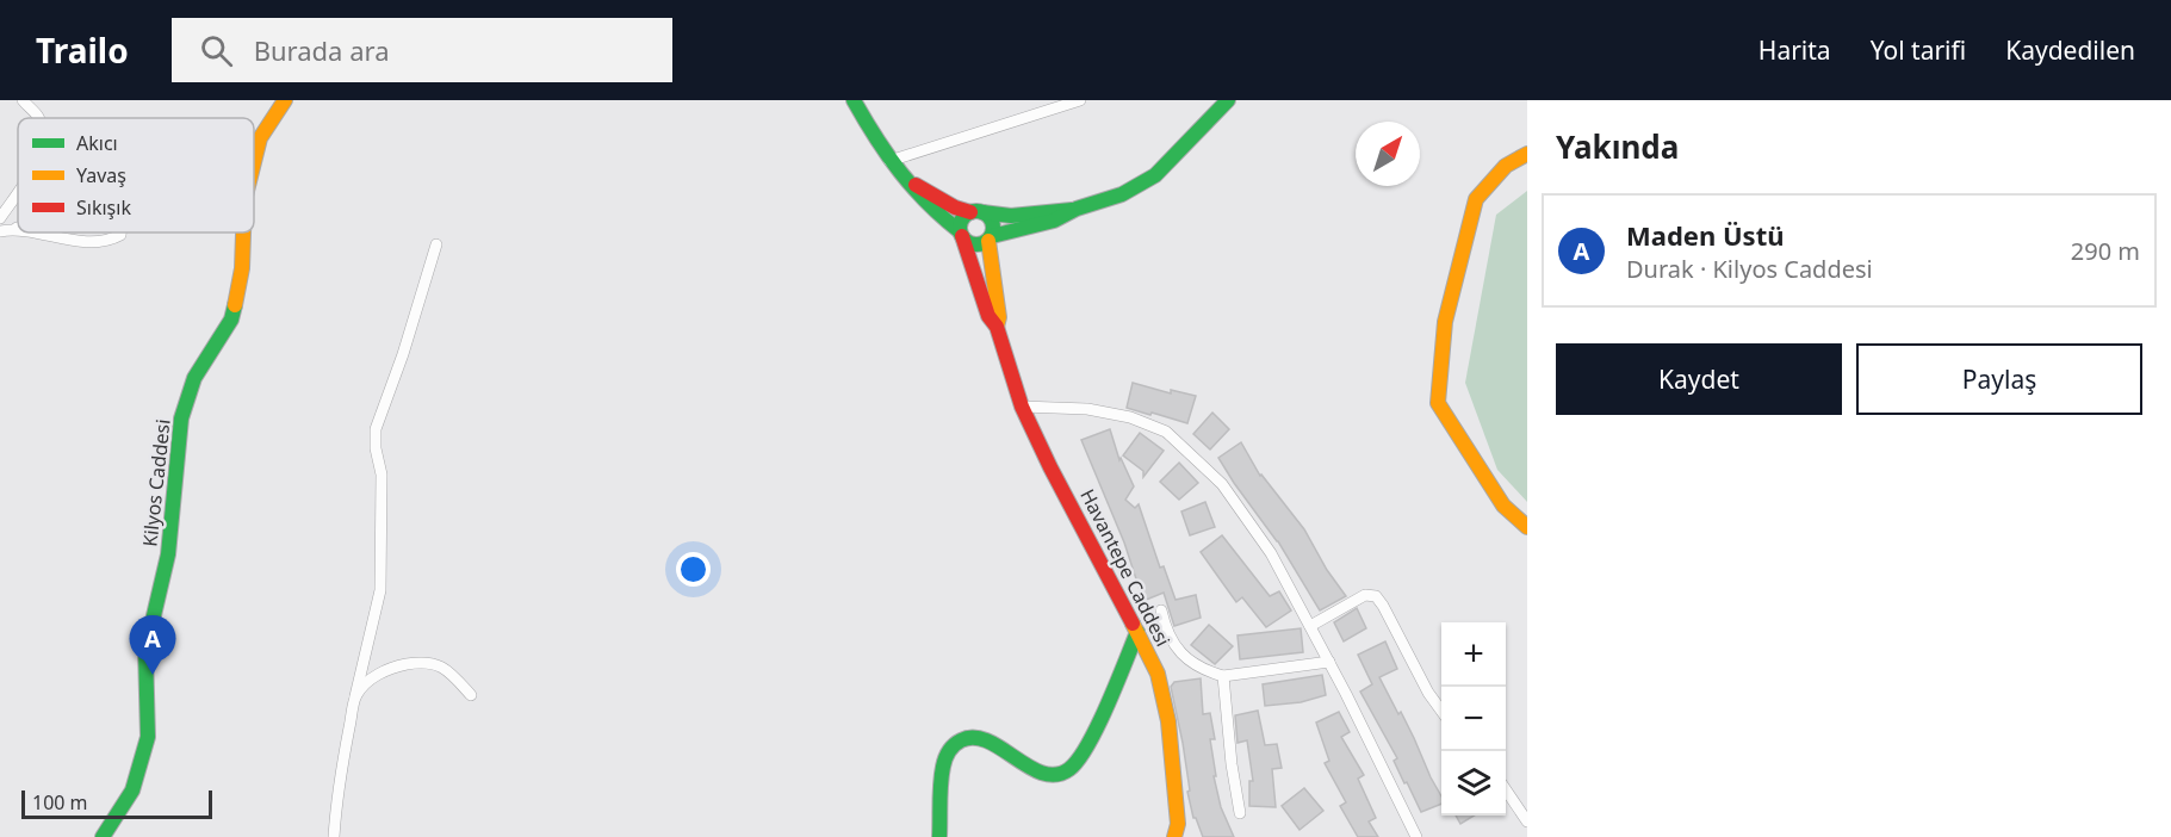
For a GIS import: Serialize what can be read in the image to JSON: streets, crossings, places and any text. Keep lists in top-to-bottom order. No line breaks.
{"streets":{"street":["Kilyos Caddesi","Havantepe Caddesi"]},"legend":["Akıcı","Yavaş","Sıkışık"],"scale_bar":"100 m","north":"top right","page":{"header":"Trailo","search":"Burada ara","nav":["Harita","Yol tarifi","Kaydedilen"],"heading":"Yakında","list":[{"mark":"A","name":"Maden Üstü","note":"Durak · Kilyos Caddesi","value":"290 m"}],"buttons":["Kaydet","Paylaş"],"pins":"A","map_buttons":["+","−"],"scale":"100 m"}}
